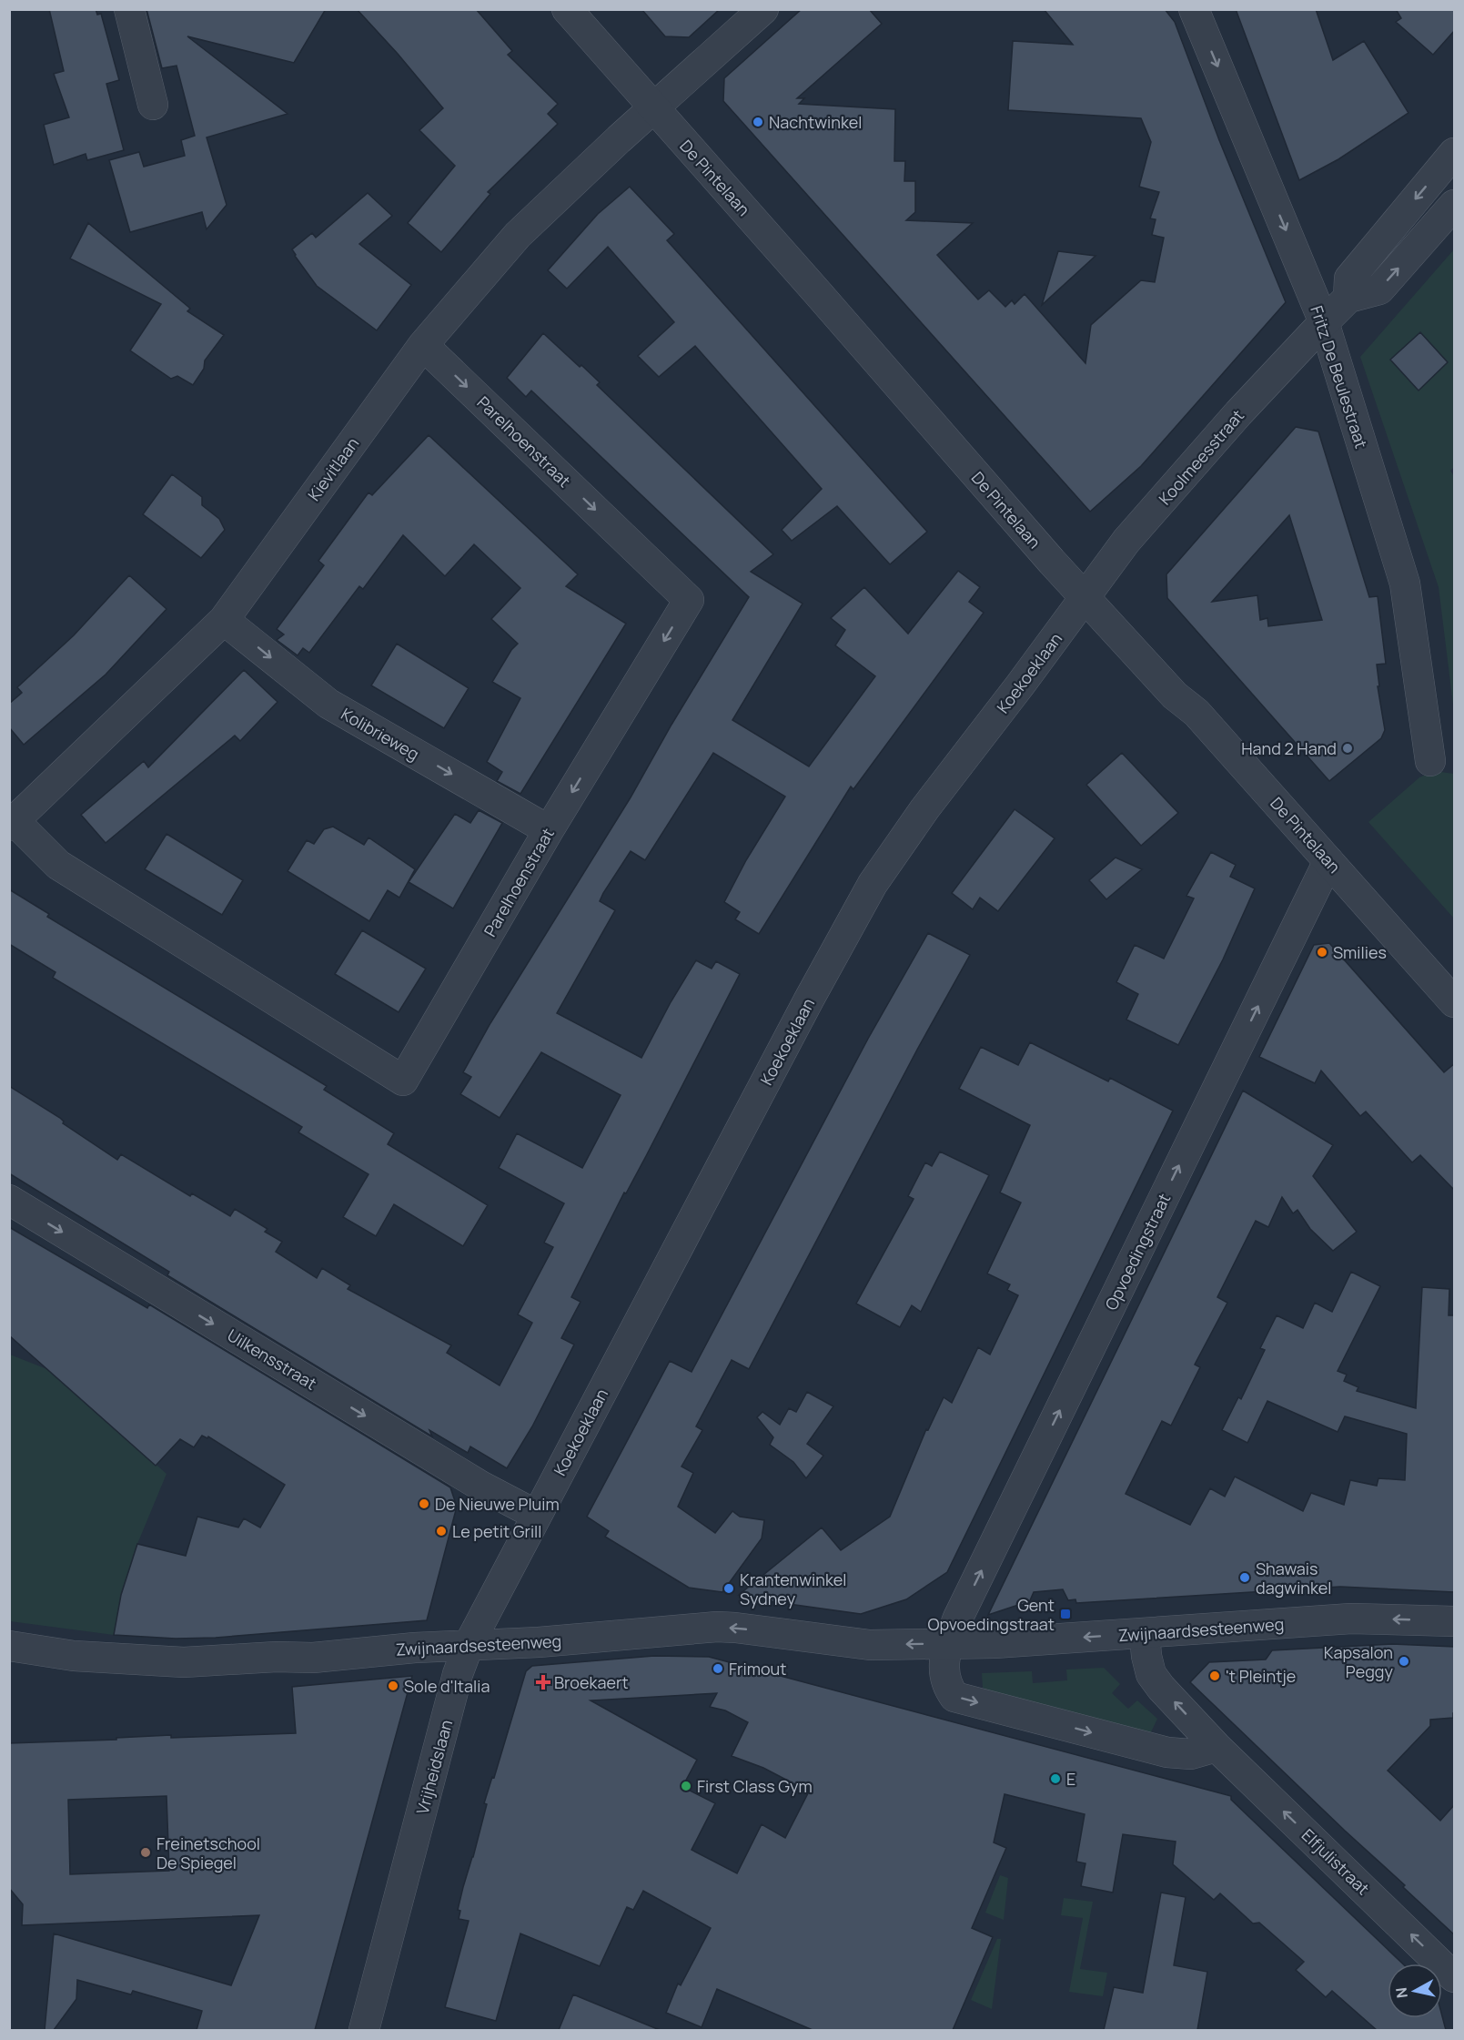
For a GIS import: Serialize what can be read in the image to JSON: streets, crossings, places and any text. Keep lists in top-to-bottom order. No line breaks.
{"streets":{"street":["De Pintelaan","Fritz De Beulestraat","Parelhoenstraat","Koolmeesstraat","Kievitlaan","Koekoeklaan","Kolibrieweg","Opvoedingstraat","Uilkensstraat","Zwijnaardsesteenweg","Vrijheidslaan","Elfjulistraat"]},"crossings":[["De Pintelaan","Koolmeesstraat"],["De Pintelaan","Kievitlaan"],["De Pintelaan","Koekoeklaan"],["De Pintelaan","Opvoedingstraat"],["Fritz De Beulestraat","Koolmeesstraat"],["Parelhoenstraat","Kievitlaan"],["Parelhoenstraat","Kolibrieweg"],["Koolmeesstraat","Koekoeklaan"],["Kievitlaan","Kolibrieweg"],["Koekoeklaan","Uilkensstraat"],["Koekoeklaan","Vrijheidslaan"],["Opvoedingstraat","Zwijnaardsesteenweg"],["Uilkensstraat","Vrijheidslaan"],["Zwijnaardsesteenweg","Vrijheidslaan"],["Zwijnaardsesteenweg","Elfjulistraat"]],"one_way":["Fritz De Beulestraat","Kolibrieweg","Opvoedingstraat","Uilkensstraat","Zwijnaardsesteenweg","Elfjulistraat"],"places":{"other":["Nachtwinkel","Hand 2 Hand","Smilies","De Nieuwe Pluim","Le petit Grill","Shawais dagwinkel","Krantenwinkel Sydney","Kapsalon Peggy","Frimout","'t Pleintje","Sole d'Italia","E","First Class Gym","Freinetschool De Spiegel"],"transit":["Gent Opvoedingstraat"],"health":["Broekaert"]},"north":"left"}
